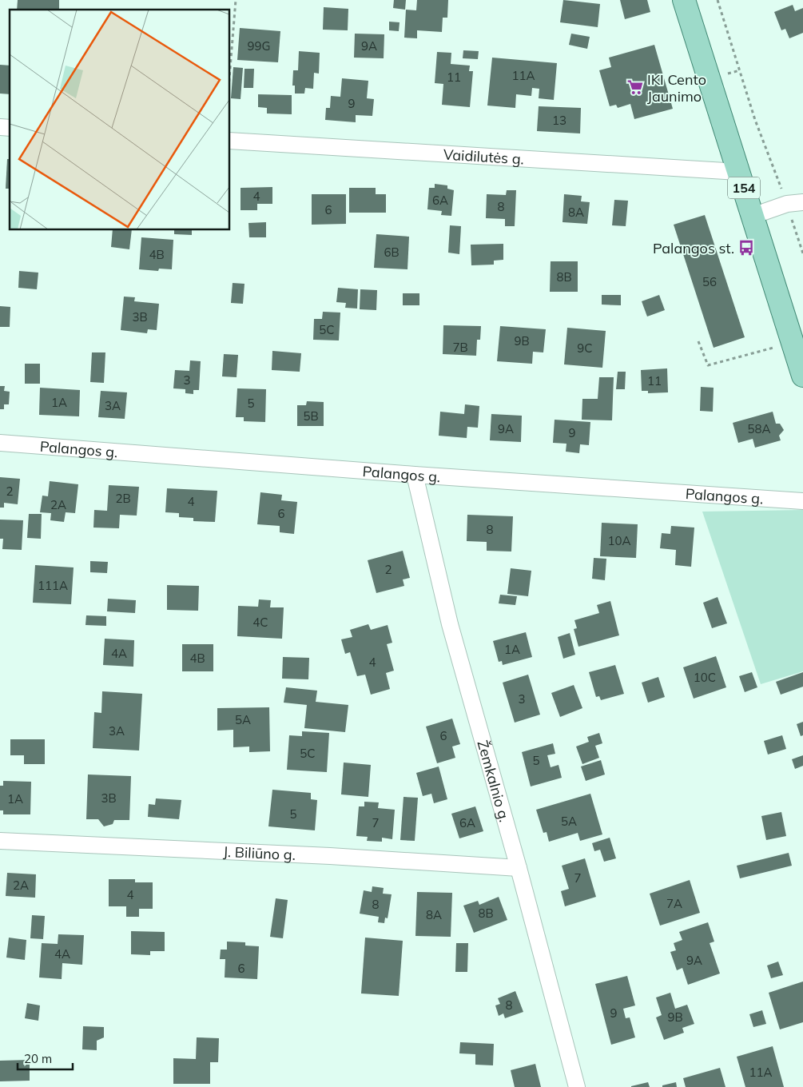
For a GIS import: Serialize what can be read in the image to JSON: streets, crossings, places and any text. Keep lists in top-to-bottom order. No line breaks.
{"streets":{"main road":["154"],"street":["Vaidilutės g.","Palangos g.","Žemkalnio g.","J. Biliūno g."]},"crossings":[["Vaidilutės g.","154"],["Palangos g.","Žemkalnio g."],["Žemkalnio g.","J. Biliūno g."]],"places":{"supermarket":["IKI Cento Jaunimo"],"bus stop":["Palangos st."]},"house_numbers":["99G","9A","11A","11","9","13","4","6A","8","6","8A","6B","4B","8B","56","3B","5C","9B","7B","9C","3","11","1A","5","3A","5B","9A","58A","9","2","2B","4","2A","6","8","10A","2","111A","4C","1A","4A","4B","4","10C","3","5A","3A","6","5C","5","3B","1A","5","5A","7","6A","7","2A","4","7A","8","8B","8A","4A","9A","6","8","9","9B","11A"],"scale_bar":"20 m"}
